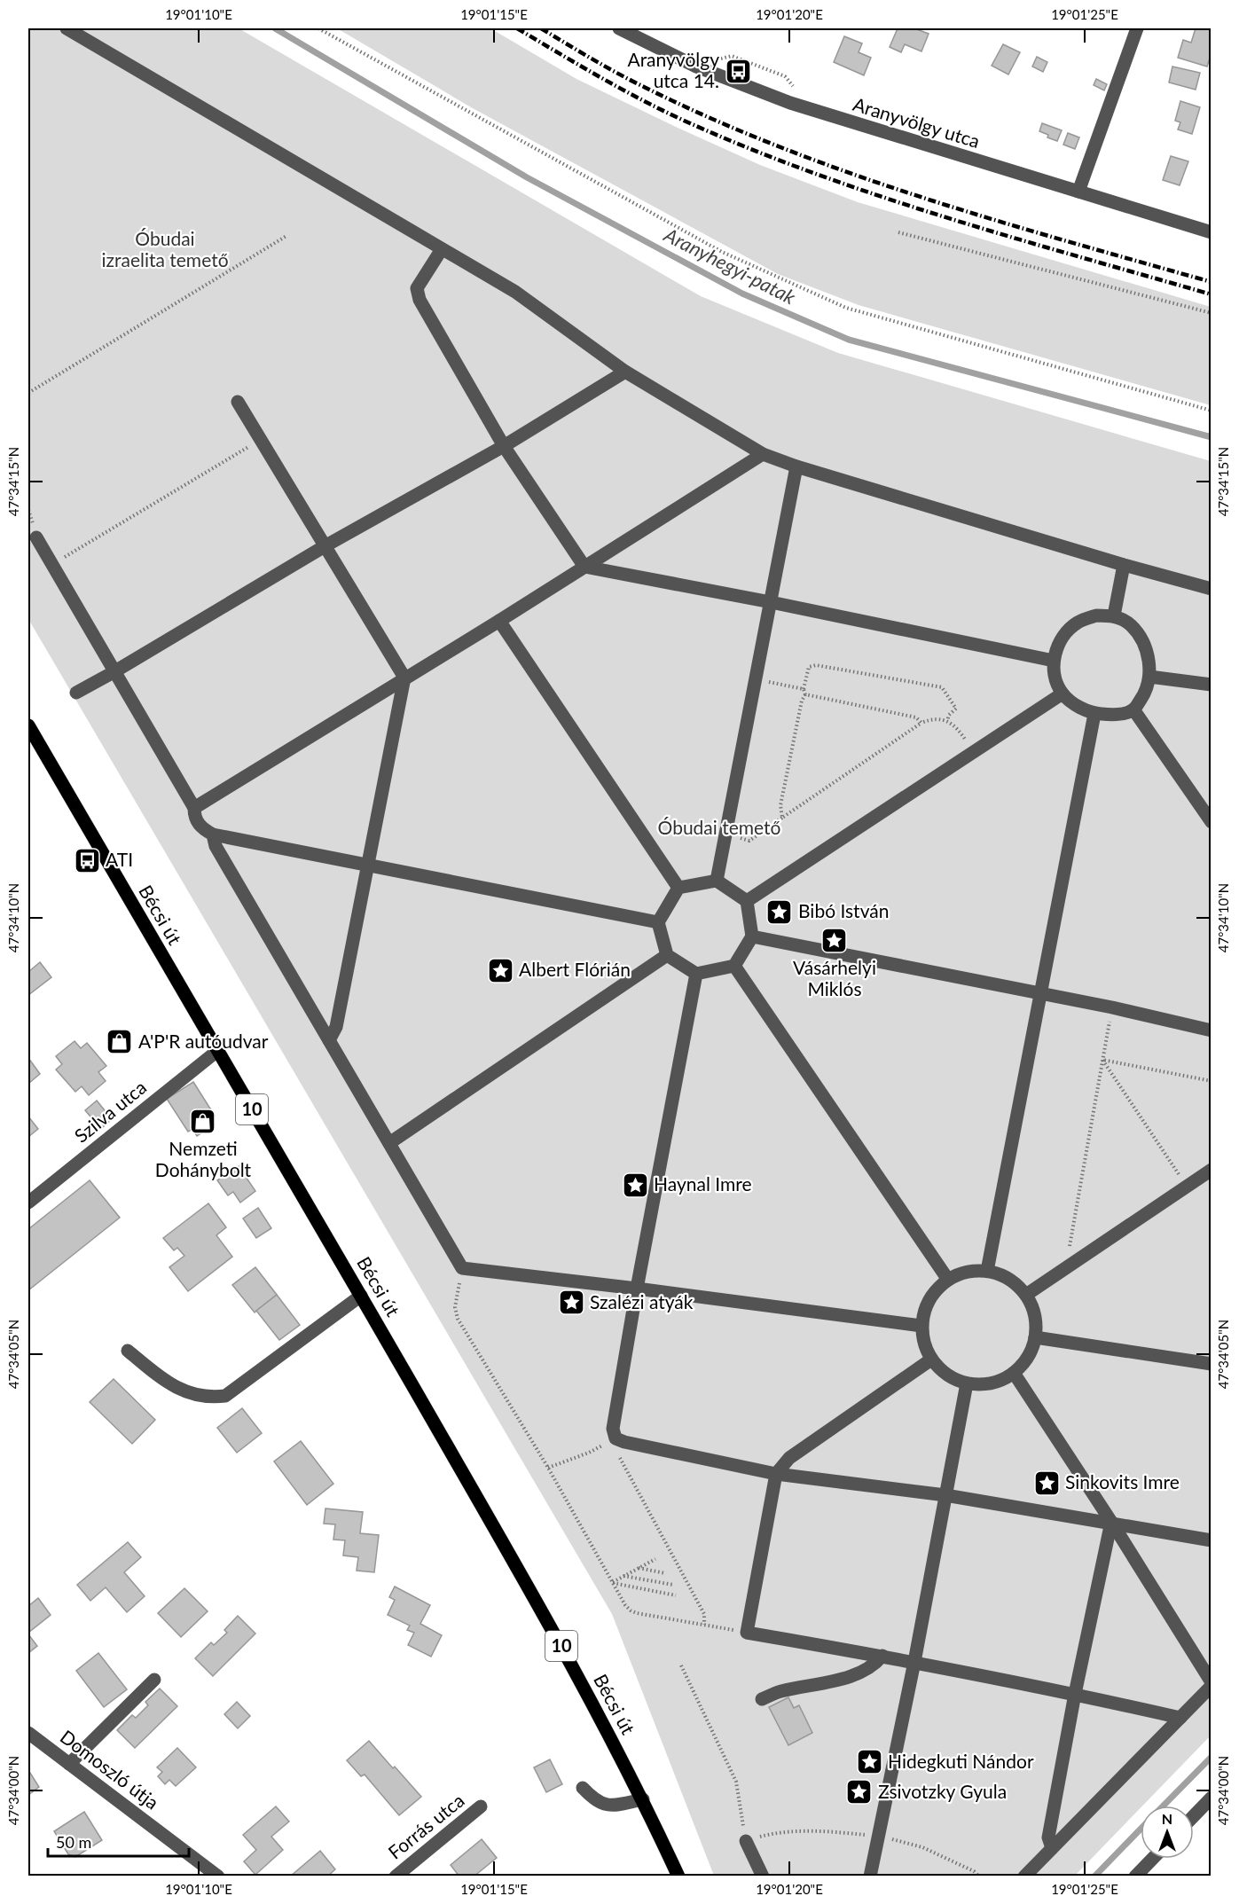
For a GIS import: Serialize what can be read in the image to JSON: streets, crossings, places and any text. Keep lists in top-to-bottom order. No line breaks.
{"streets":{"main road":["Bécsi út","10"],"street":["Aranyvölgy utca","Szilva utca","Domoszló útja","Forrás utca"]},"crossings":[["Bécsi út","Szilva utca"]],"water":["Aranyhegyi-patak"],"parks":["Óbudai izraelita temető","Óbudai temető"],"places":{"bus stop":["Aranyvölgy utca 14.","ATI"],"place":["Bibó István","Vásárhelyi Miklós","Albert Flórián","Haynal Imre","Szalézi atyák","Sinkovits Imre","Hidegkuti Nándor","Zsivotzky Gyula"],"shop":["A'P'R autóudvar","Nemzeti Dohánybolt"]},"scale_bar":"50 m","north":"top","coordinates":["19°01'10\"E","19°01'15\"E","19°01'20\"E","19°01'25\"E","47°34'15\"N","47°34'10\"N","47°34'05\"N","47°34'00\"N"]}
